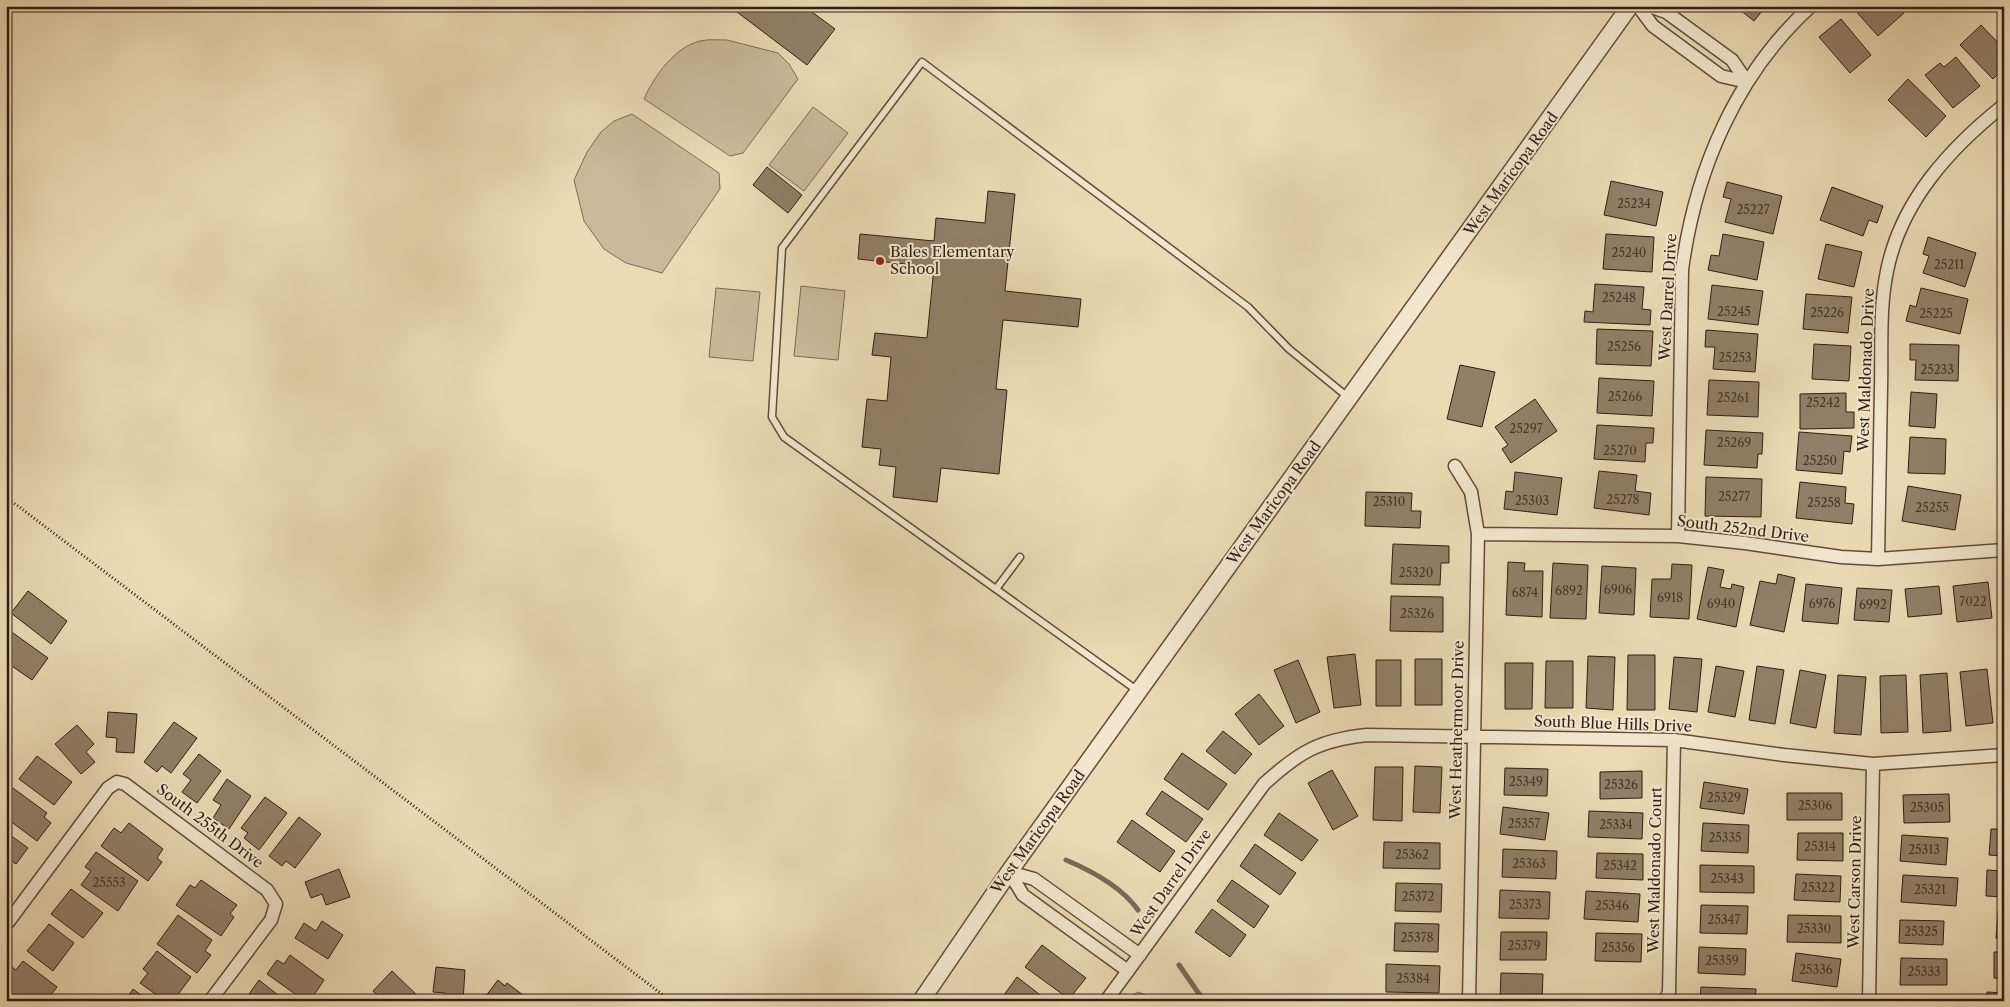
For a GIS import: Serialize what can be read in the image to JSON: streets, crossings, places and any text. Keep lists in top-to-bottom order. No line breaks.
{"streets":{"street":["West Maricopa Road","West Darrel Drive","West Maldonado Drive","South 252nd Drive","South Blue Hills Drive","West Heathermoor Drive","South 255th Drive","West Maldonado Court","West Carson Drive"]},"crossings":[["West Darrel Drive","South 252nd Drive"],["West Darrel Drive","South Blue Hills Drive"],["West Maldonado Drive","South 252nd Drive"],["South 252nd Drive","West Heathermoor Drive"],["South Blue Hills Drive","West Heathermoor Drive"],["South Blue Hills Drive","West Maldonado Court"],["South Blue Hills Drive","West Carson Drive"]],"places":["Bales Elementary School"],"house_numbers":["25234","25227","25240","25211","25248","25245","25226","25225","25256","25253","25233","25266","25261","25242","25297","25269","25270","25250","25277","25278","25303","25310","25258","25255","25320","6906","6892","6874","6918","7022","6940","6976","6992","25326","25349","25326","25329","25306","25305","25357","25334","25335","25314","25313","25362","25363","25342","25343","25553","25322","25321","25372","25373","25346","25347","25330","25325","25378","25379","25356","25359","25336","25333","25384"]}
